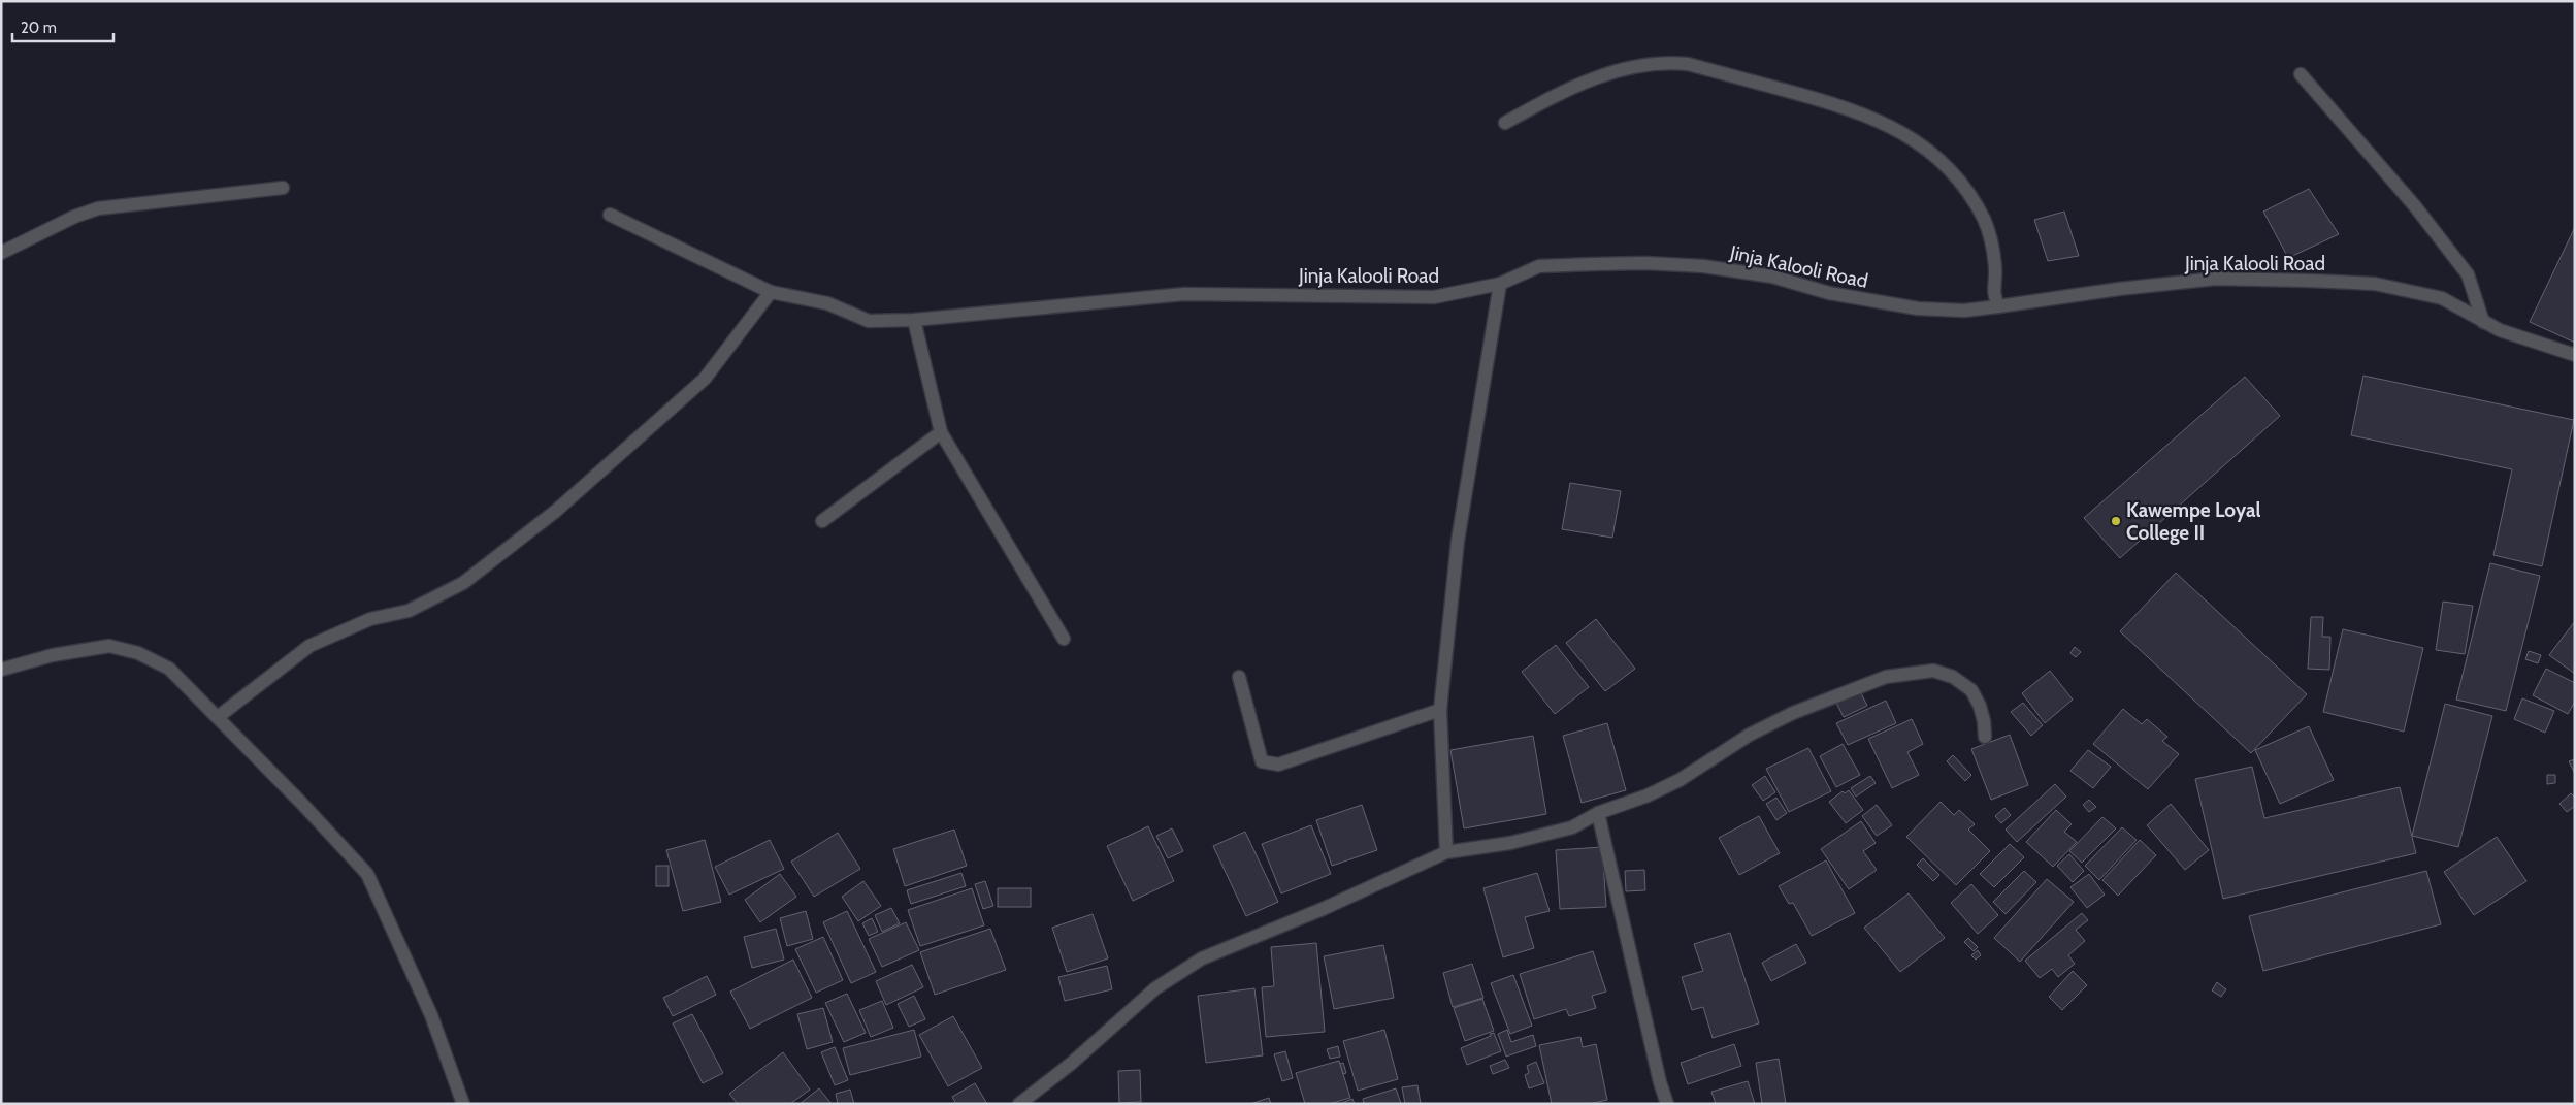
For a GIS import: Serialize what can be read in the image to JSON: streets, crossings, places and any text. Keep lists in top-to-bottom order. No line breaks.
{"streets":{"street":["Jinja Kalooli Road"]},"places":["Kawempe Loyal College II"],"scale_bar":"20 m"}
